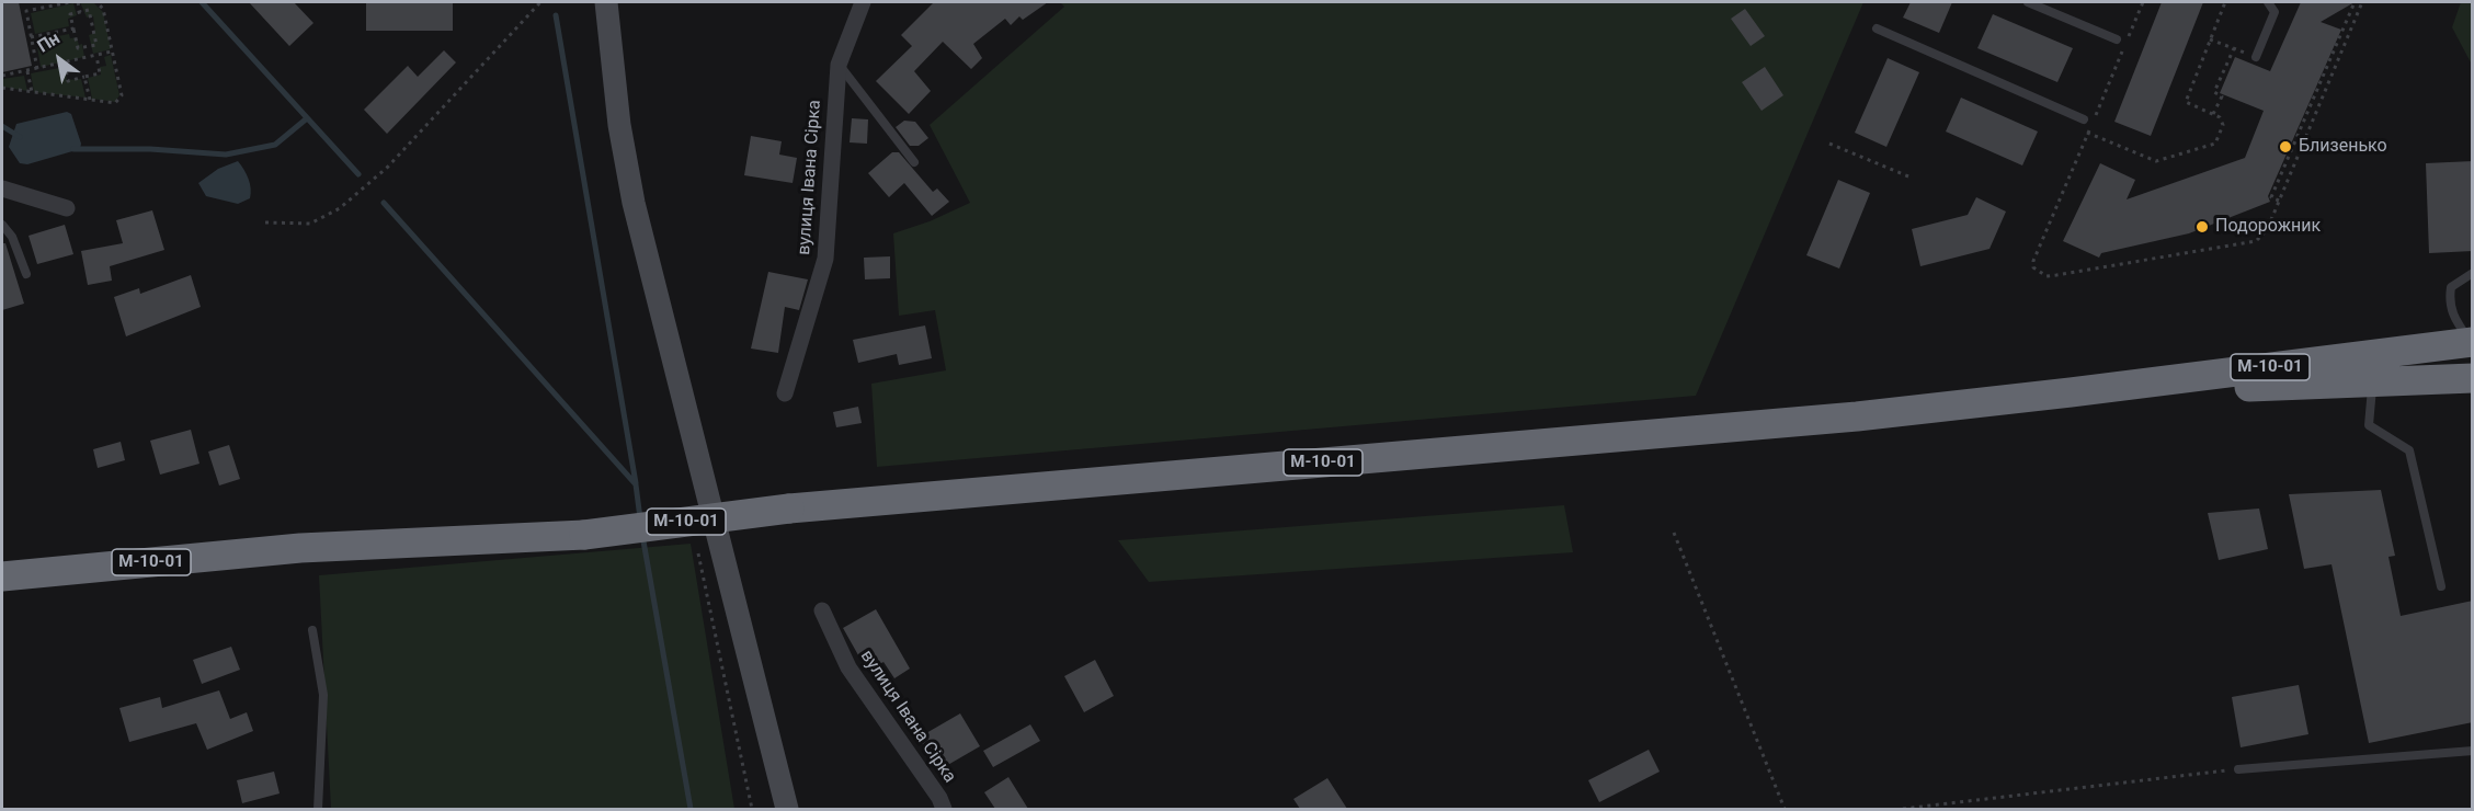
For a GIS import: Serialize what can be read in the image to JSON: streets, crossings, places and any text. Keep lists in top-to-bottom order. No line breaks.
{"streets":{"highway":["М-10-01"],"street":["вулиця Івана Сірка"]},"places":["Близенько","Подорожник"],"north":"top left"}
